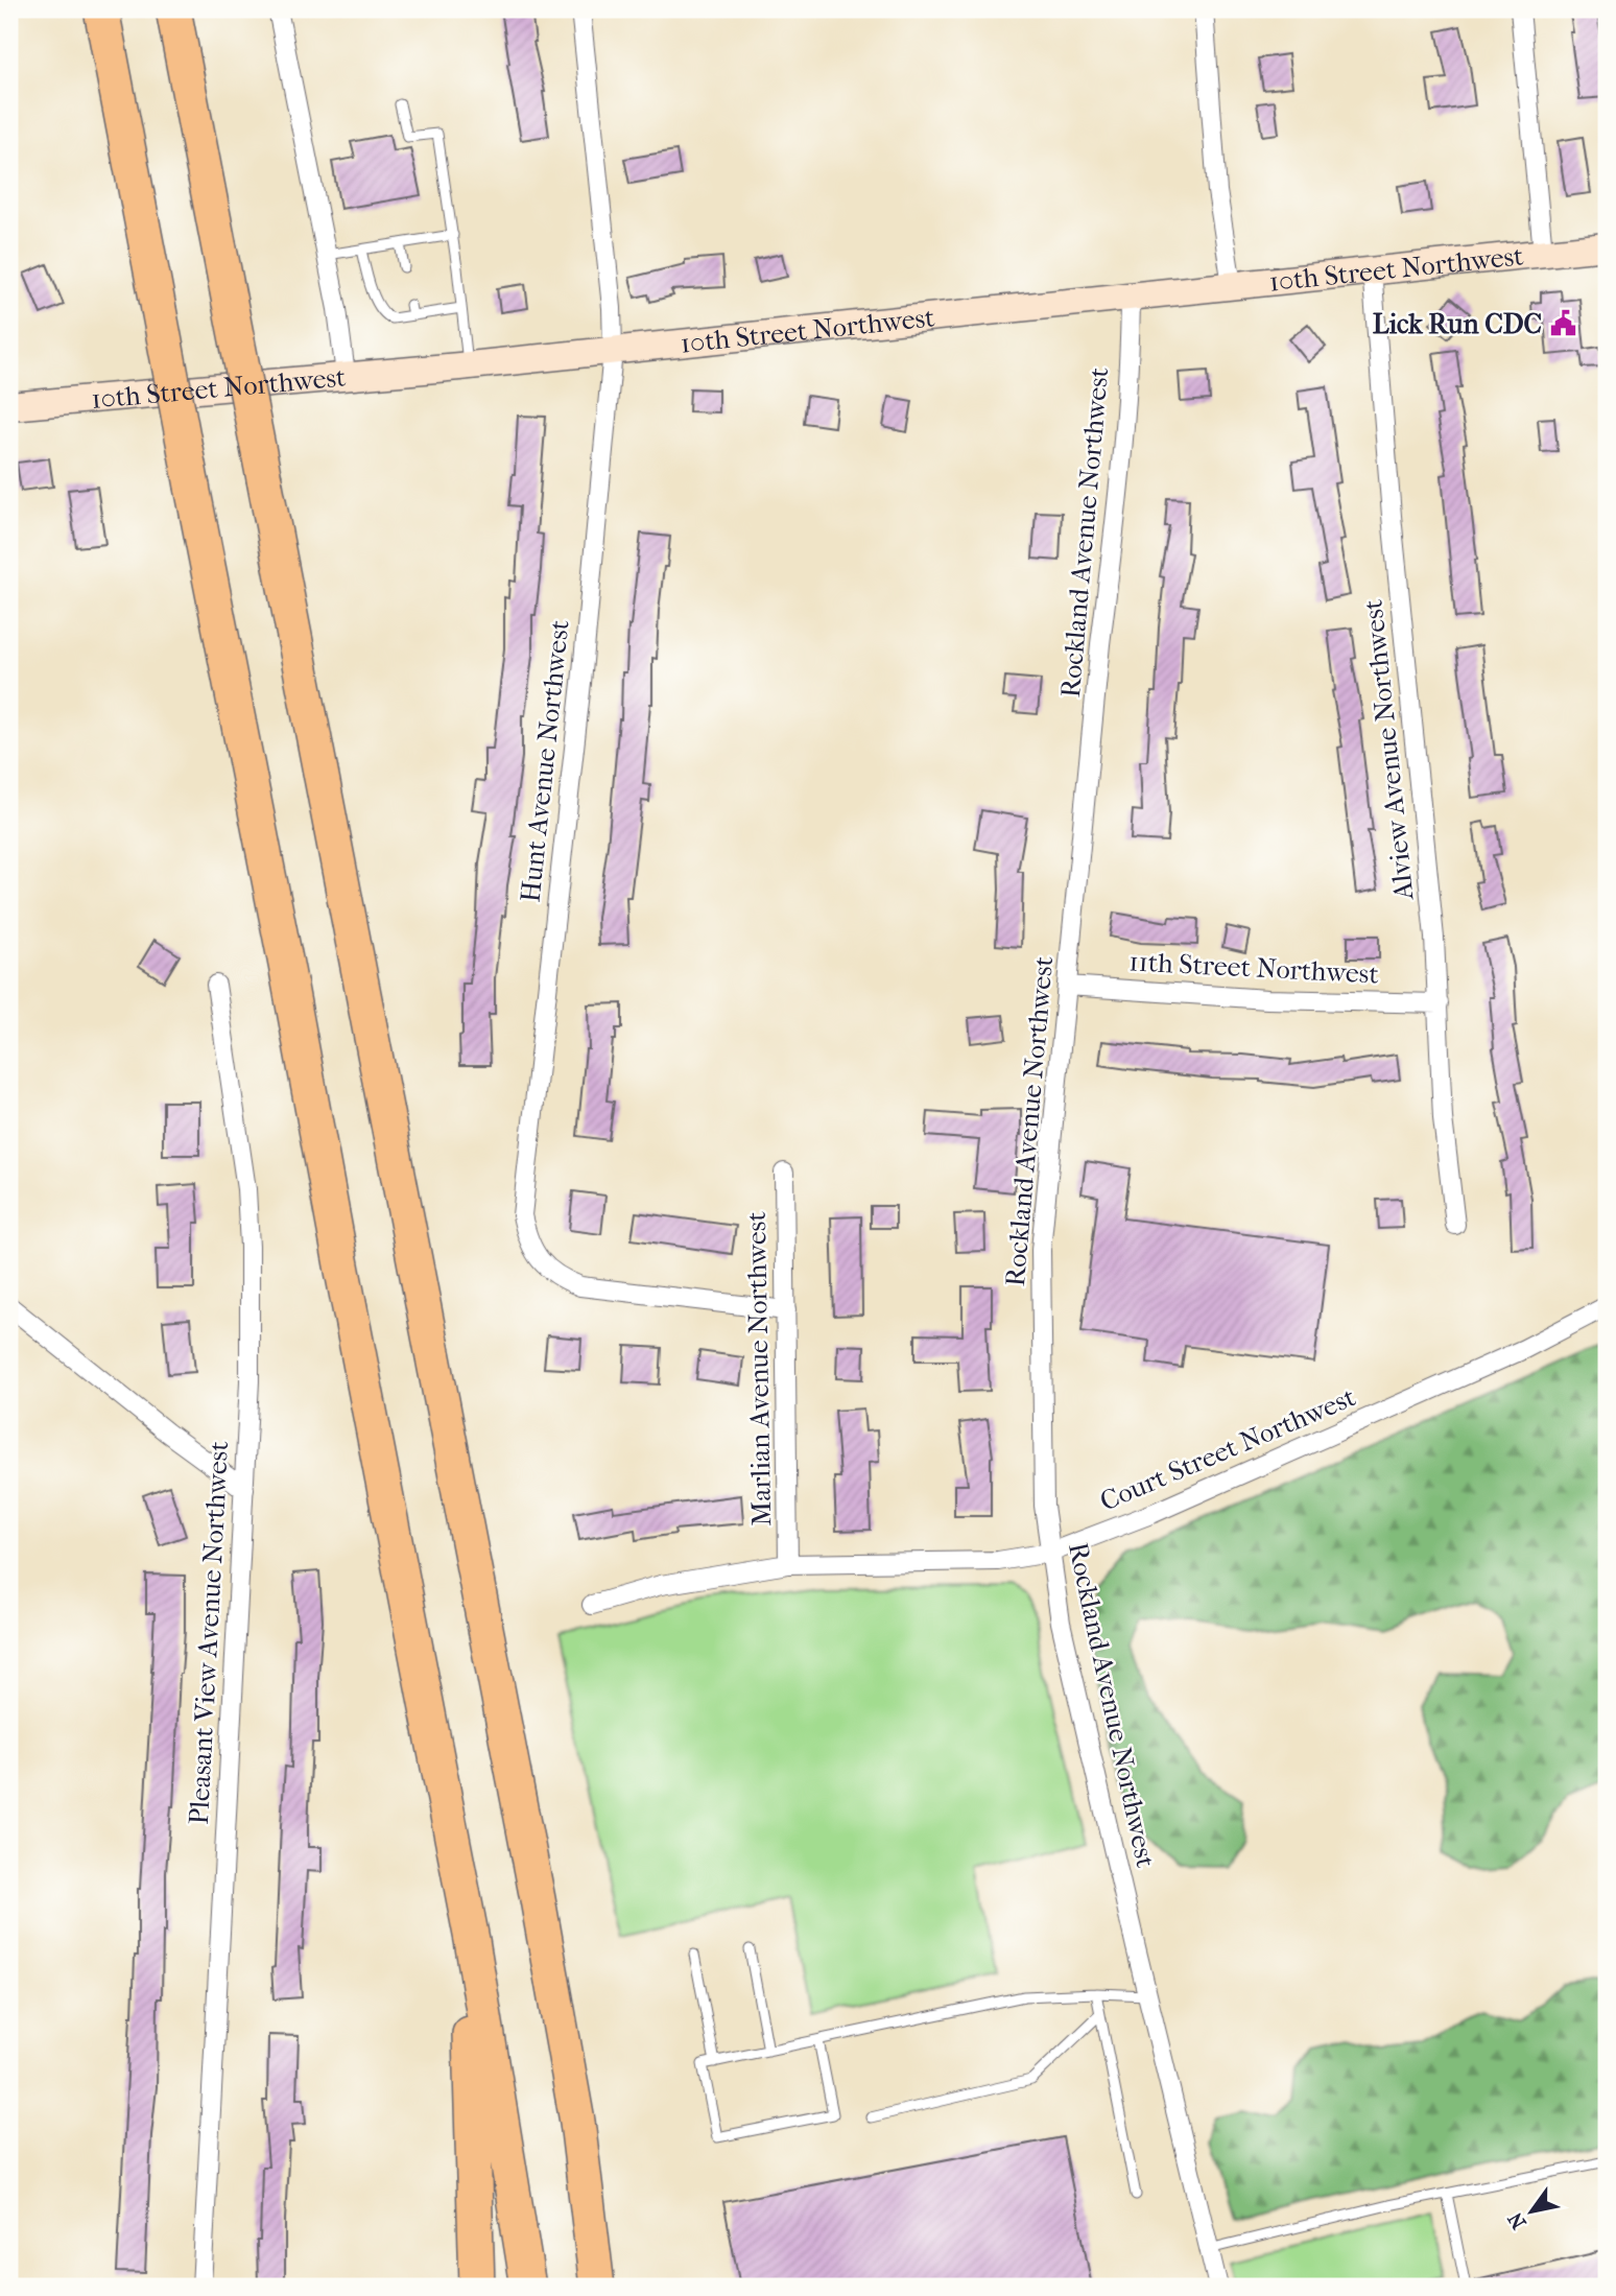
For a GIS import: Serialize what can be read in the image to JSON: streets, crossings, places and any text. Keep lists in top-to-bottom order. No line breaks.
{"streets":{"main road":["10th Street Northwest"],"street":["Rockland Avenue Northwest","Alview Avenue Northwest","Hunt Avenue Northwest","11th Street Northwest","Marlian Avenue Northwest","Court Street Northwest","Pleasant View Avenue Northwest"]},"crossings":[["10th Street Northwest","Rockland Avenue Northwest"],["10th Street Northwest","Alview Avenue Northwest"],["10th Street Northwest","Hunt Avenue Northwest"],["Rockland Avenue Northwest","11th Street Northwest"],["Rockland Avenue Northwest","Court Street Northwest"],["Alview Avenue Northwest","11th Street Northwest"],["Hunt Avenue Northwest","Marlian Avenue Northwest"],["Marlian Avenue Northwest","Court Street Northwest"]],"places":{"public building":["Lick Run CDC"]},"north":"bottom left"}
